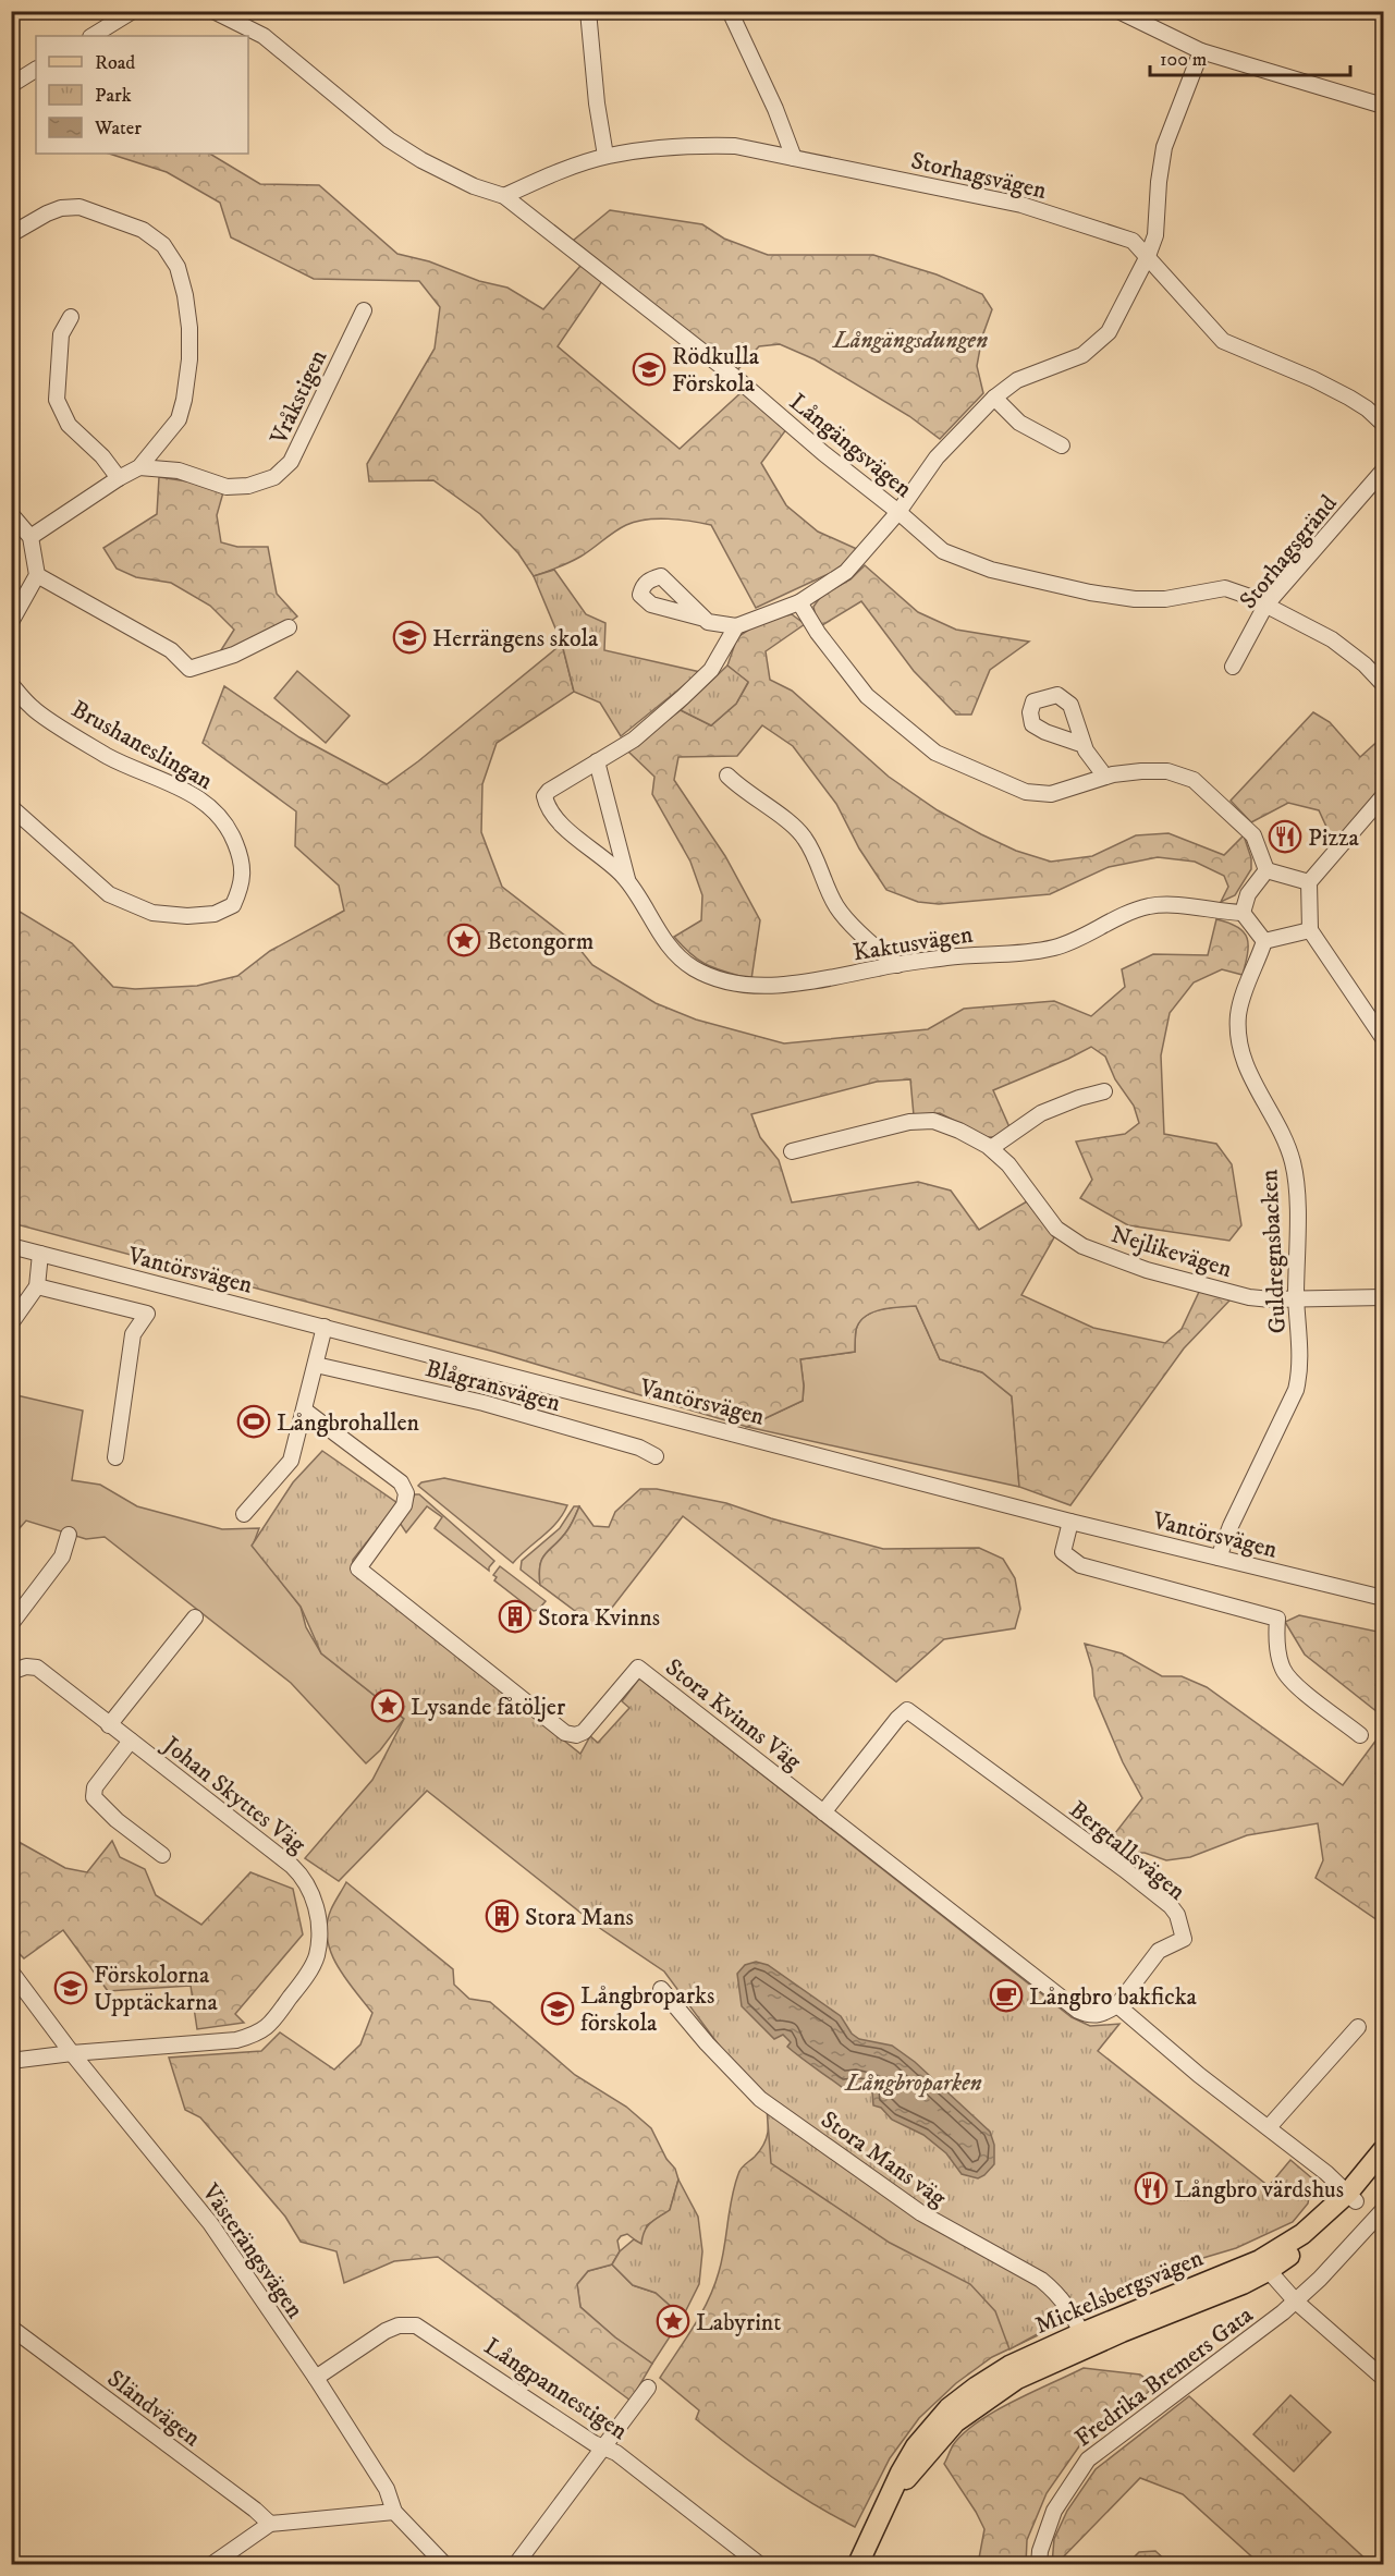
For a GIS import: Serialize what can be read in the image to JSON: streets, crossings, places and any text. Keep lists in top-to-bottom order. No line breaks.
{"streets":{"main road":["Mickelsbergsvägen"],"street":["Storhagsvägen","Vråkstigen","Långängsvägen","Storhagsgränd","Brushaneslingan","Kaktusvägen","Nejlikevägen","Guldregnsbacken","Vantörsvägen","Blågransvägen","Stora Kvinns Väg","Johan Skyttes Väg","Bergtallsvägen","Stora Mans väg","Västerängsvägen","Fredrika Bremers Gata","Långpannestigen","Sländvägen"]},"crossings":[["Storhagsvägen","Långängsvägen"],["Långängsvägen","Storhagsgränd"],["Kaktusvägen","Guldregnsbacken"],["Nejlikevägen","Guldregnsbacken"],["Guldregnsbacken","Vantörsvägen"],["Stora Kvinns Väg","Bergtallsvägen"],["Johan Skyttes Väg","Västerängsvägen"],["Stora Mans väg","Mickelsbergsvägen"],["Västerängsvägen","Långpannestigen"]],"parks":["Långängsdungen","Långbroparken"],"places":{"school or university":["Rödkulla Förskola","Herrängens skola","Förskolorna Upptäckarna","Långbroparks förskola"],"restaurant":["Pizza","Långbro värdshus"],"place":["Betongorm","Lysande fåtöljer","Labyrint"],"sports":["Långbrohallen"],"building":["Stora Kvinns","Stora Mans"],"cafe":["Långbro bakficka"]},"legend":["Road","Park","Water"],"scale_bar":"100 m"}
